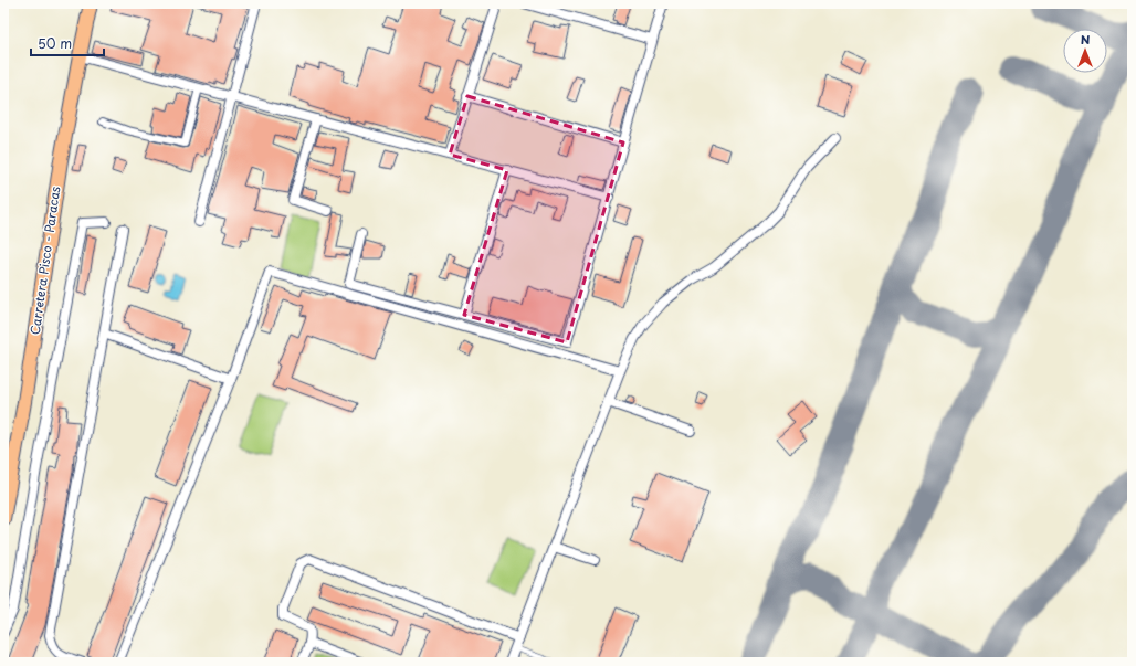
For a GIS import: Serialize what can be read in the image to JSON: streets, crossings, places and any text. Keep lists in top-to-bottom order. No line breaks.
{"streets":{"main road":["Carretera Pisco - Paracas"]},"scale_bar":"50 m","north":"top"}
